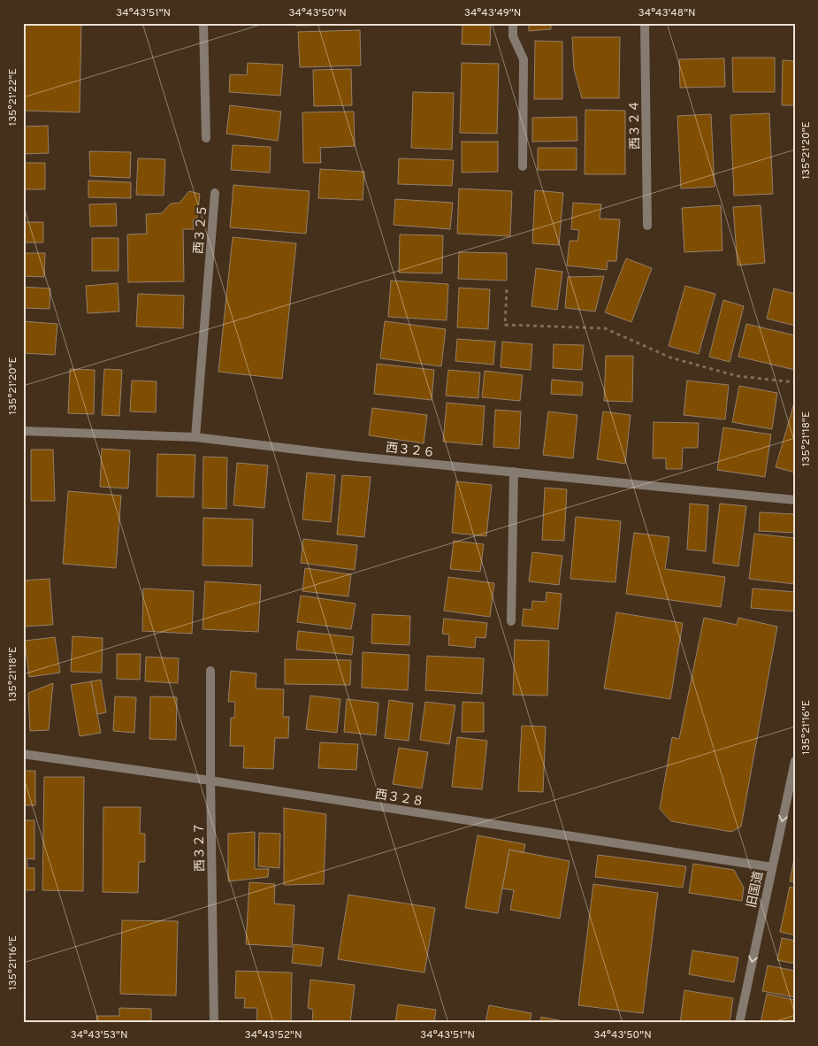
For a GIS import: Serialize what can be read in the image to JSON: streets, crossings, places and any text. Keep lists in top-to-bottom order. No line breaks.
{"streets":{"street":["西３２４","西３２５","西３２６","西３２８","西３２７","旧国道"]},"crossings":[["西３２５","西３２６"],["西３２８","西３２７"],["西３２８","旧国道"]],"one_way":["旧国道"],"coordinates":["34°43'51\"N","34°43'50\"N","34°43'49\"N","34°43'48\"N","135°21'22\"E","135°21'20\"E","135°21'18\"E","135°21'16\"E","34°43'53\"N","34°43'52\"N"]}
